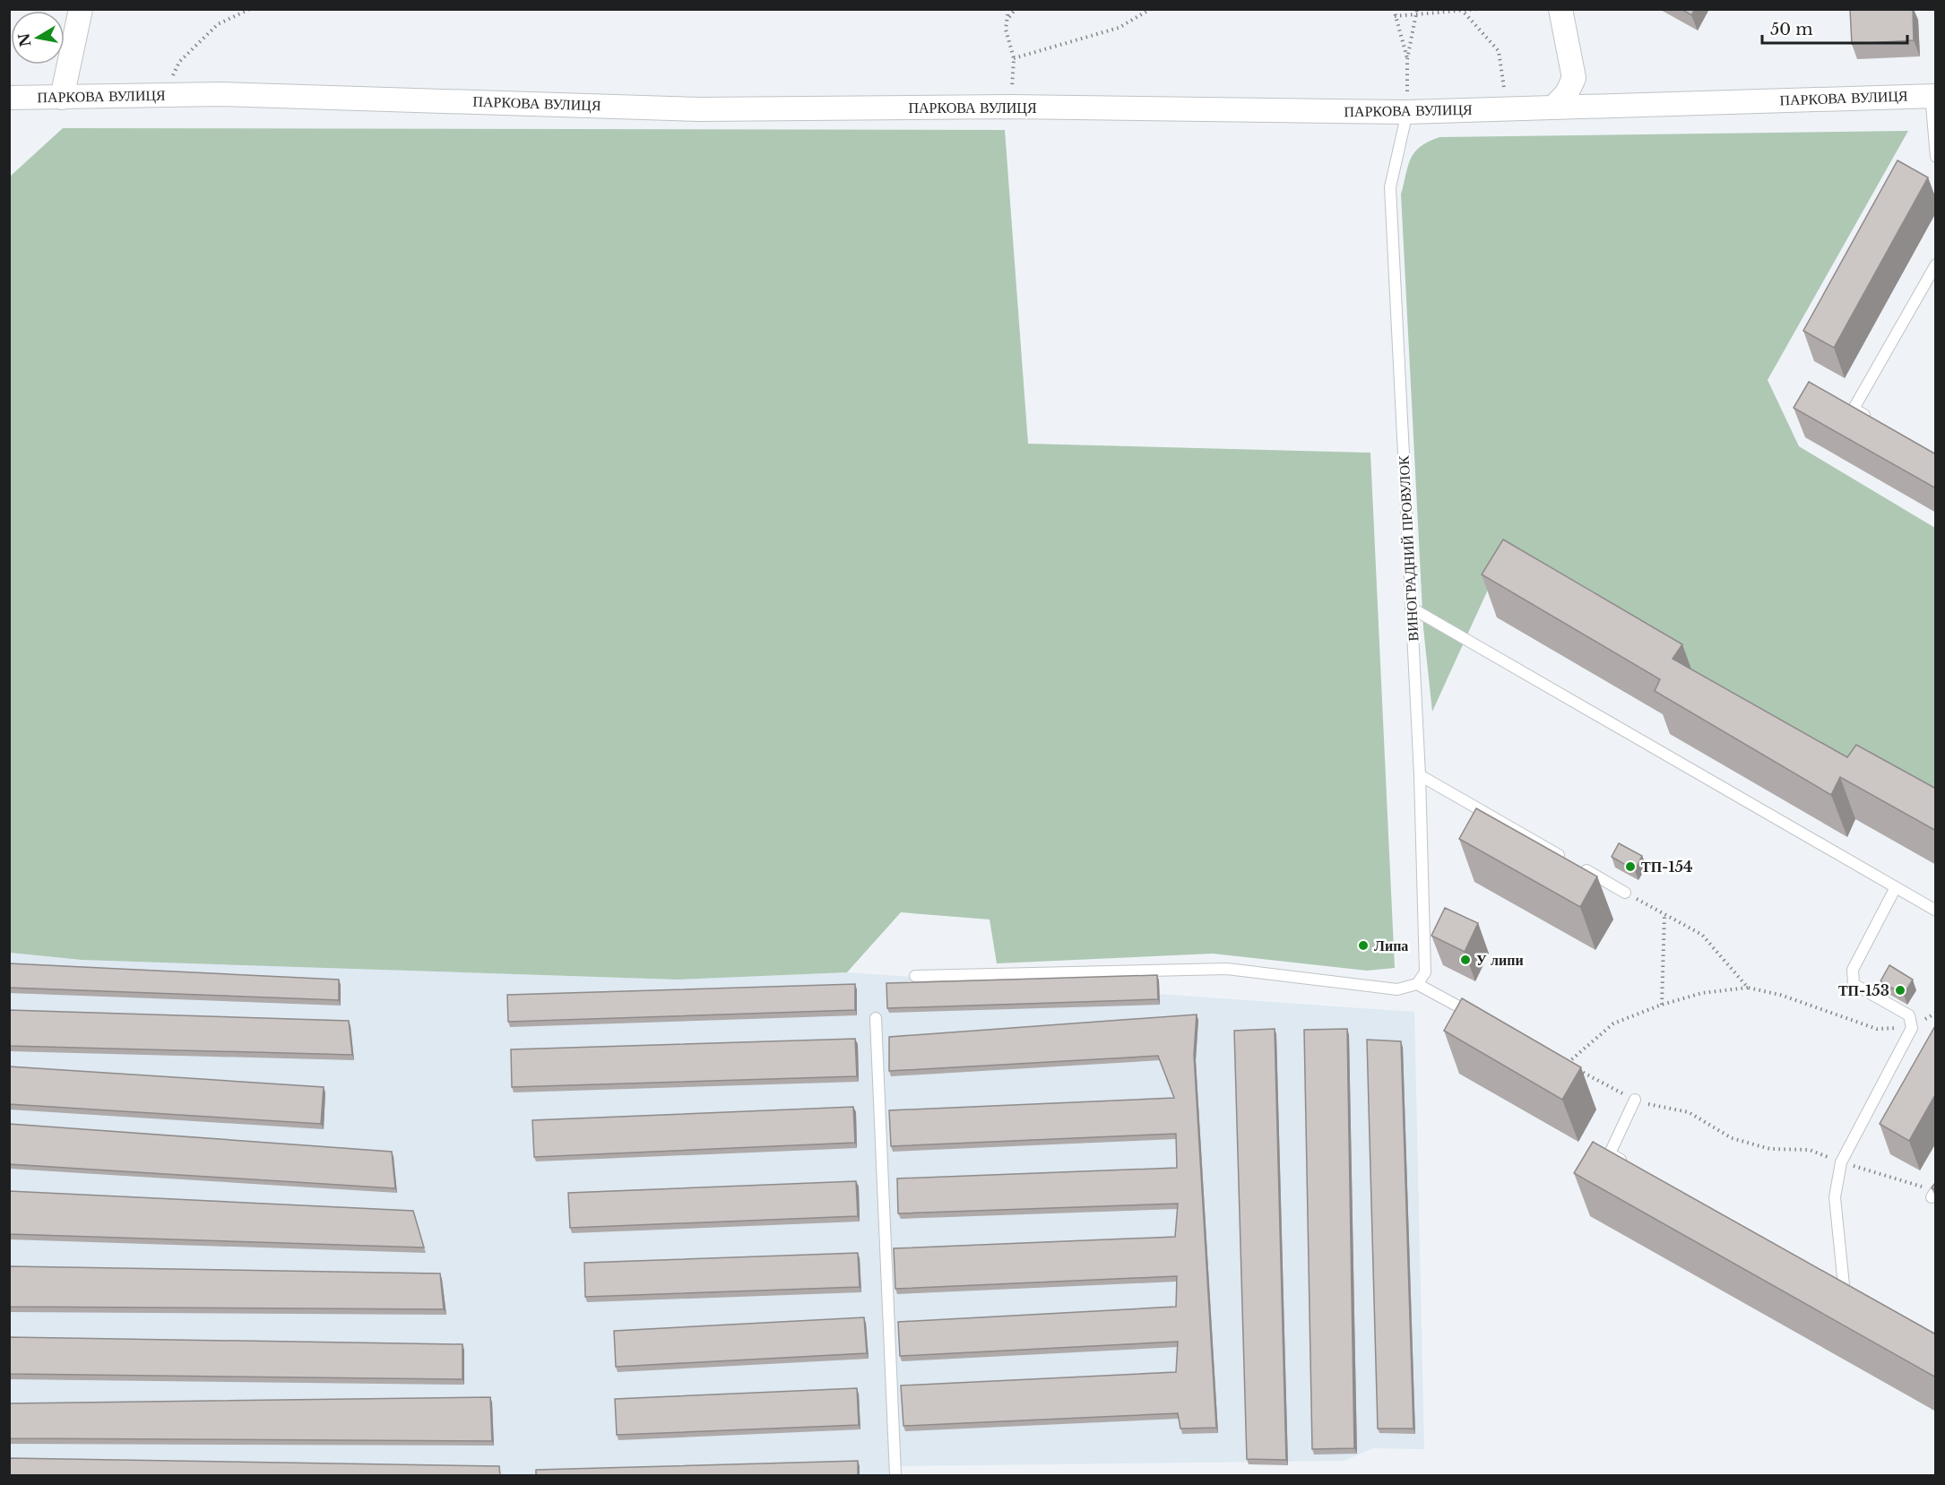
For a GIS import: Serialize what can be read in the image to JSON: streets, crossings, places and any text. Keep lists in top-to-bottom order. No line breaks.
{"streets":{"street":["ПАРКОВА ВУЛИЦЯ"],"lane":["ВИНОГРАДНИЙ ПРОВУЛОК"]},"crossings":[["ПАРКОВА ВУЛИЦЯ","ВИНОГРАДНИЙ ПРОВУЛОК"]],"places":["ТП-154","Липа","У липи","ТП-153"],"scale_bar":"50 m","north":"left"}
